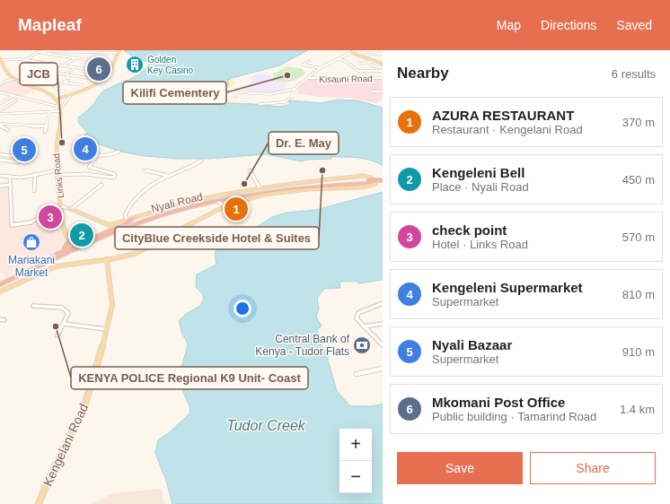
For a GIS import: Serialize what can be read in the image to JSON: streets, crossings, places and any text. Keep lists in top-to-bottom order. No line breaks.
{"streets":{"highway":["Nyali Road"],"main road":["Links Road","Kengelani Road"],"street":["Kisauni Road"]},"crossings":[["Links Road","Nyali Road"]],"water":["Tudor Creek"],"places":{"building":["Golden Key Casino"],"other":["Kilifi Cementery","JCB","CityBlue Creekside Hotel & Suites","Dr. E. May","KENYA POLICE Regional K9 Unit- Coast"],"shop":["Mariakani Market"],"bank":["Central Bank of Kenya - Tudor Flats"]},"page":{"header":"Mapleaf","nav":["Map","Directions","Saved"],"heading":["Nearby","6 results"],"pins":["6","4","5","1","3","2"],"list":[{"mark":"1","name":"AZURA RESTAURANT","note":"Restaurant · Kengelani Road","value":"370 m"},{"mark":"2","name":"Kengeleni Bell","note":"Place · Nyali Road","value":"450 m"},{"mark":"3","name":"check point","note":"Hotel · Links Road","value":"570 m"},{"mark":"4","name":"Kengeleni Supermarket","note":"Supermarket","value":"810 m"},{"mark":"5","name":"Nyali Bazaar","note":"Supermarket","value":"910 m"},{"mark":"6","name":"Mkomani Post Office","note":"Public building · Tamarind Road","value":"1.4 km"}],"map_buttons":["+","−"],"buttons":["Save","Share"]}}
